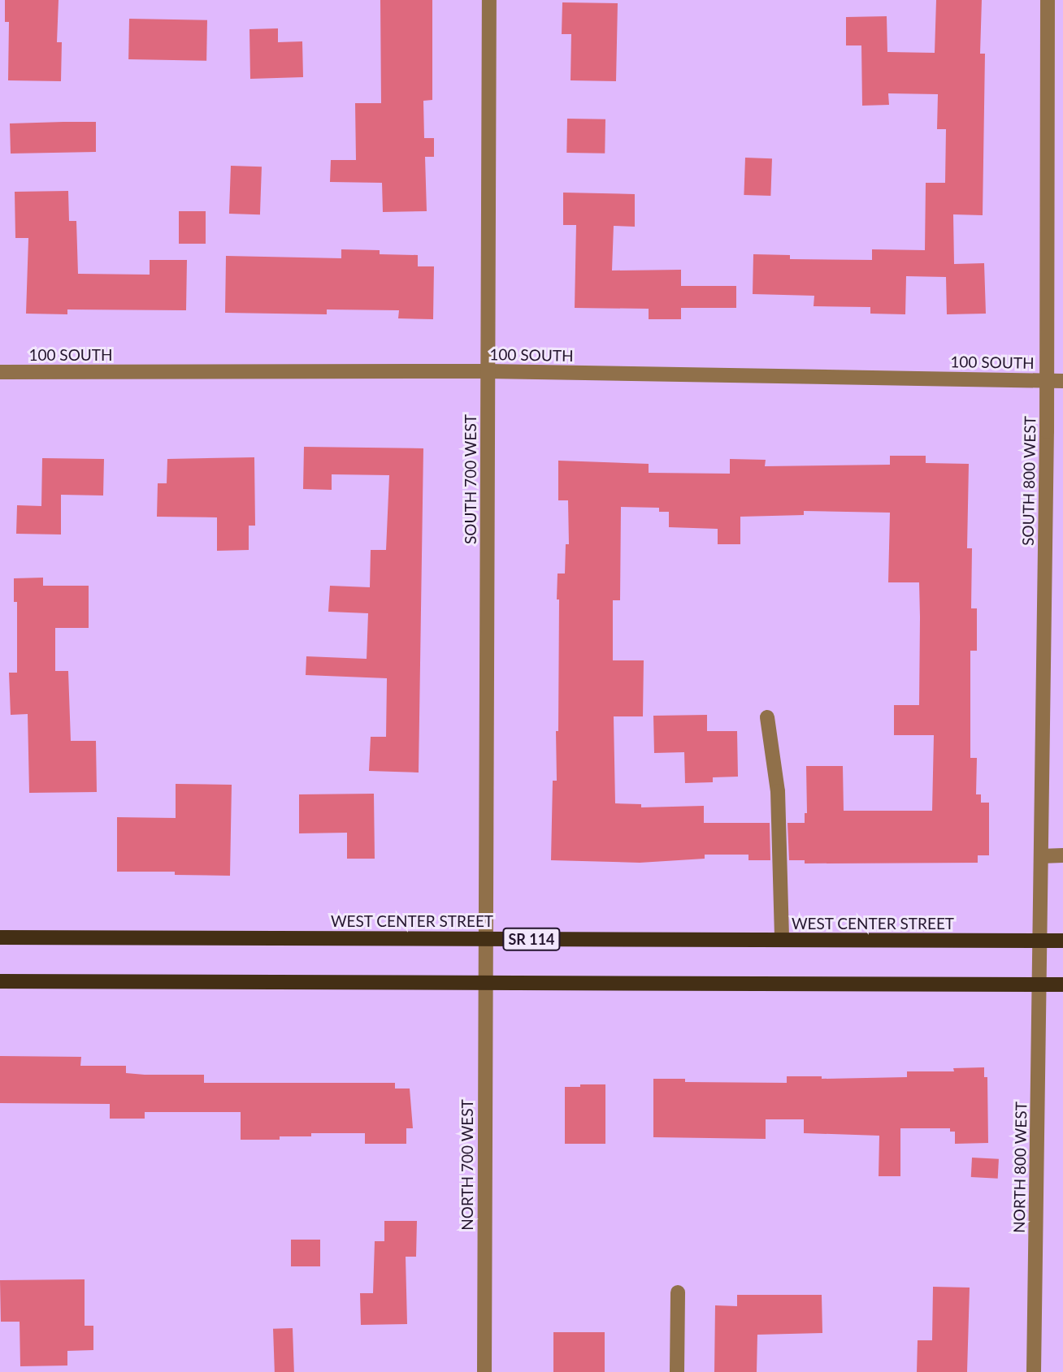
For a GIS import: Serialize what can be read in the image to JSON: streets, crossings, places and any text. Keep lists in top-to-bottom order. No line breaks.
{"streets":{"main road":["WEST CENTER STREET","SR 114"],"street":["100 SOUTH","SOUTH 700 WEST","SOUTH 800 WEST","NORTH 700 WEST","NORTH 800 WEST"]},"crossings":[["100 SOUTH","SOUTH 700 WEST"],["100 SOUTH","SOUTH 800 WEST"],["SOUTH 700 WEST","WEST CENTER STREET"],["SOUTH 700 WEST","NORTH 700 WEST"],["SOUTH 800 WEST","WEST CENTER STREET"],["SOUTH 800 WEST","NORTH 800 WEST"]]}
